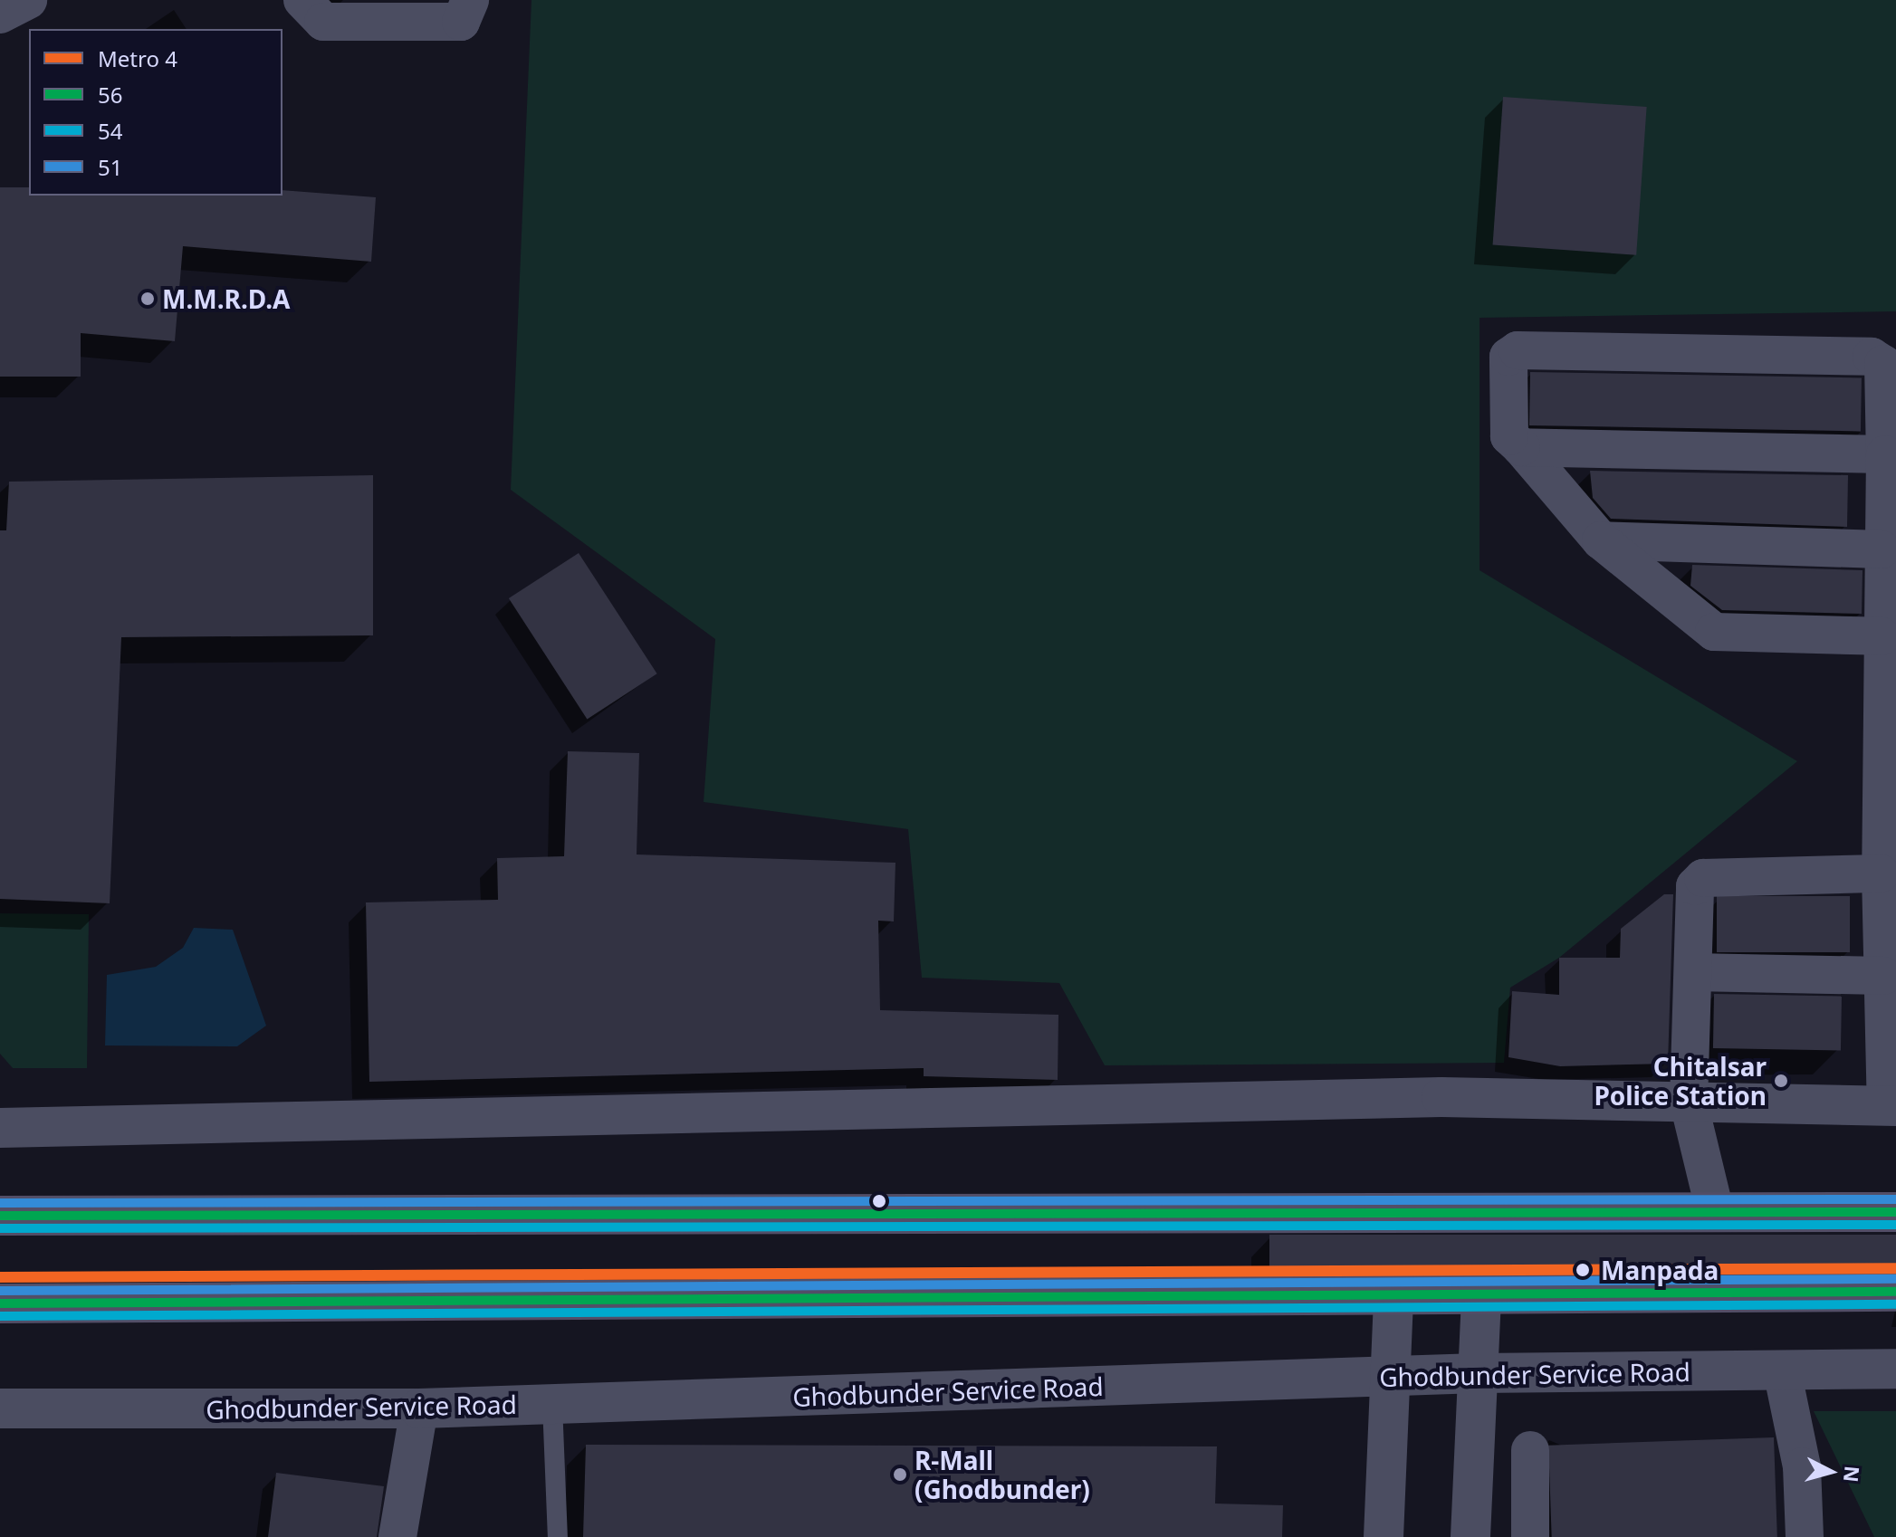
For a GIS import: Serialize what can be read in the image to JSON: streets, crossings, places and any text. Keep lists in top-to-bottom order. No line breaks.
{"streets":{"street":["Ghodbunder Service Road"]},"places":["M.M.R.D.A","Chitalsar Police Station","Manpada","R-Mall (Ghodbunder)"],"lines":["transit line 51","transit line 56","transit line 54","metro line 4"],"legend":["Metro 4","56","54","51"],"north":"right"}
